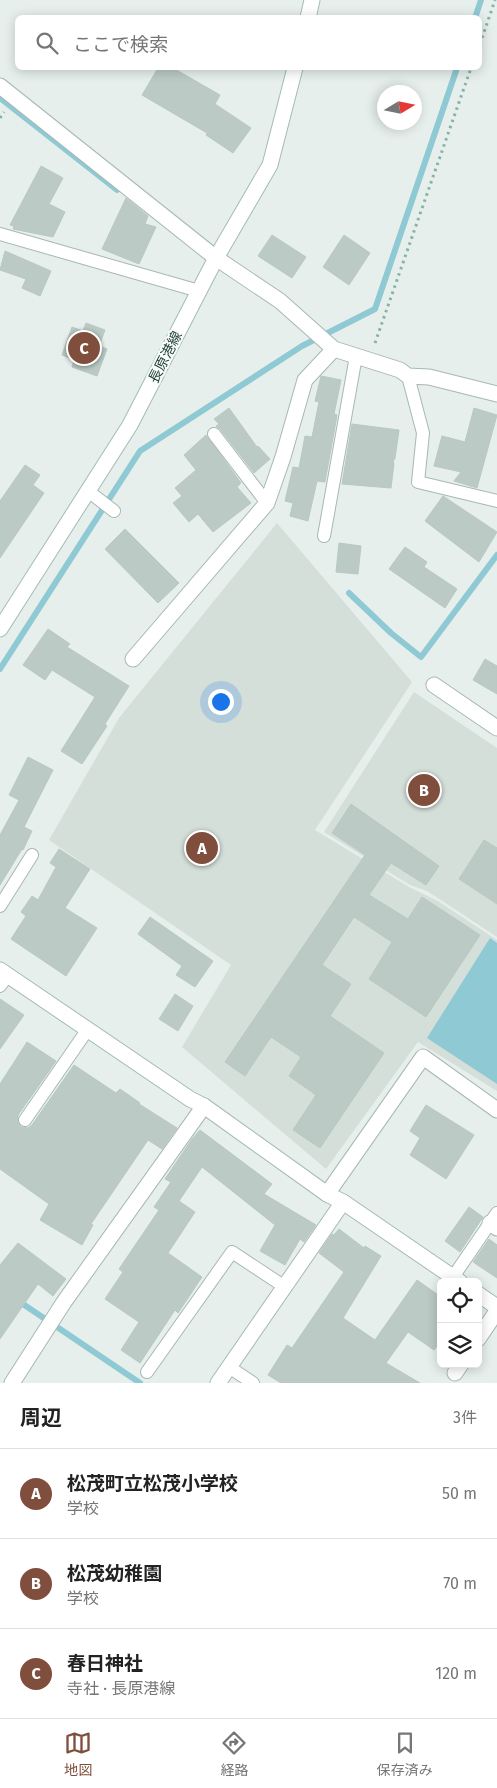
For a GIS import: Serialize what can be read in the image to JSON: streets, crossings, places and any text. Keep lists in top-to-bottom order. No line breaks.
{"streets":{"street":["長原港線"]},"north":"right","page":{"search":"ここで検索","pins":["C","B","A"],"heading":["周辺","3件"],"list":[{"mark":"A","name":"松茂町立松茂小学校","note":"学校","value":"50 m"},{"mark":"B","name":"松茂幼稚園","note":"学校","value":"70 m"},{"mark":"C","name":"春日神社","note":"寺社 · 長原港線","value":"120 m"}],"nav":["地図","経路","保存済み"]}}
